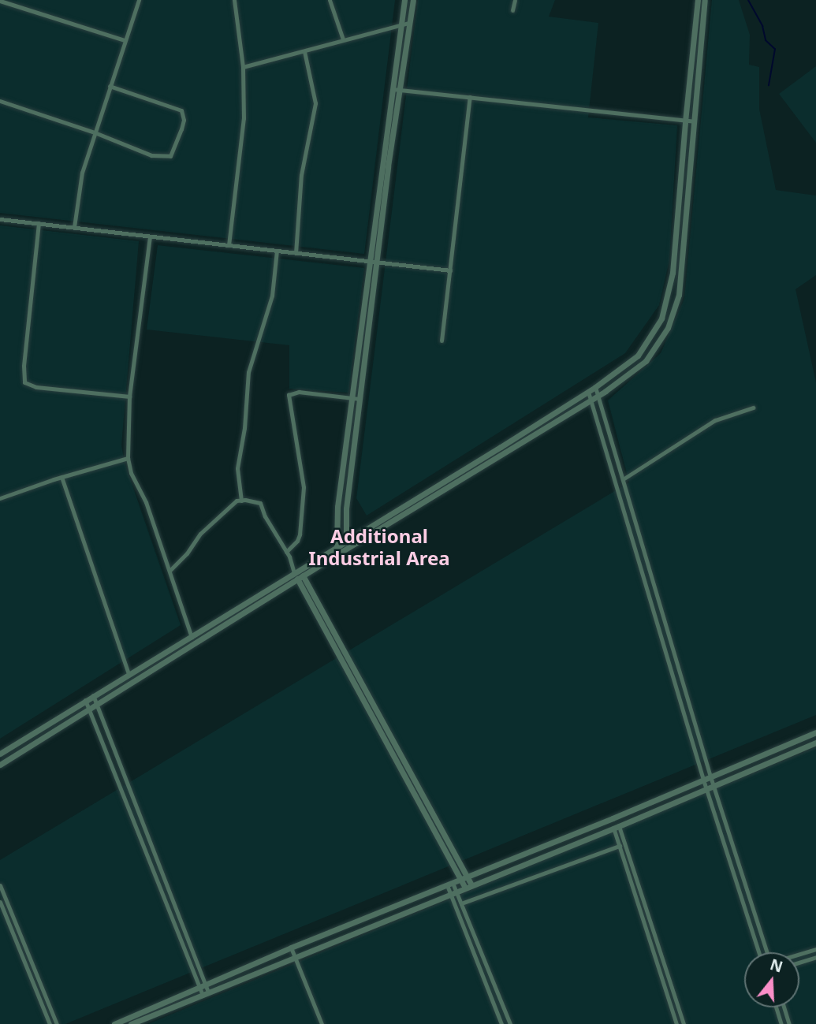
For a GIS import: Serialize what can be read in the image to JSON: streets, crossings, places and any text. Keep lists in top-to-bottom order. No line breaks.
{"districts":["Additional Industrial Area"],"north":"top"}
